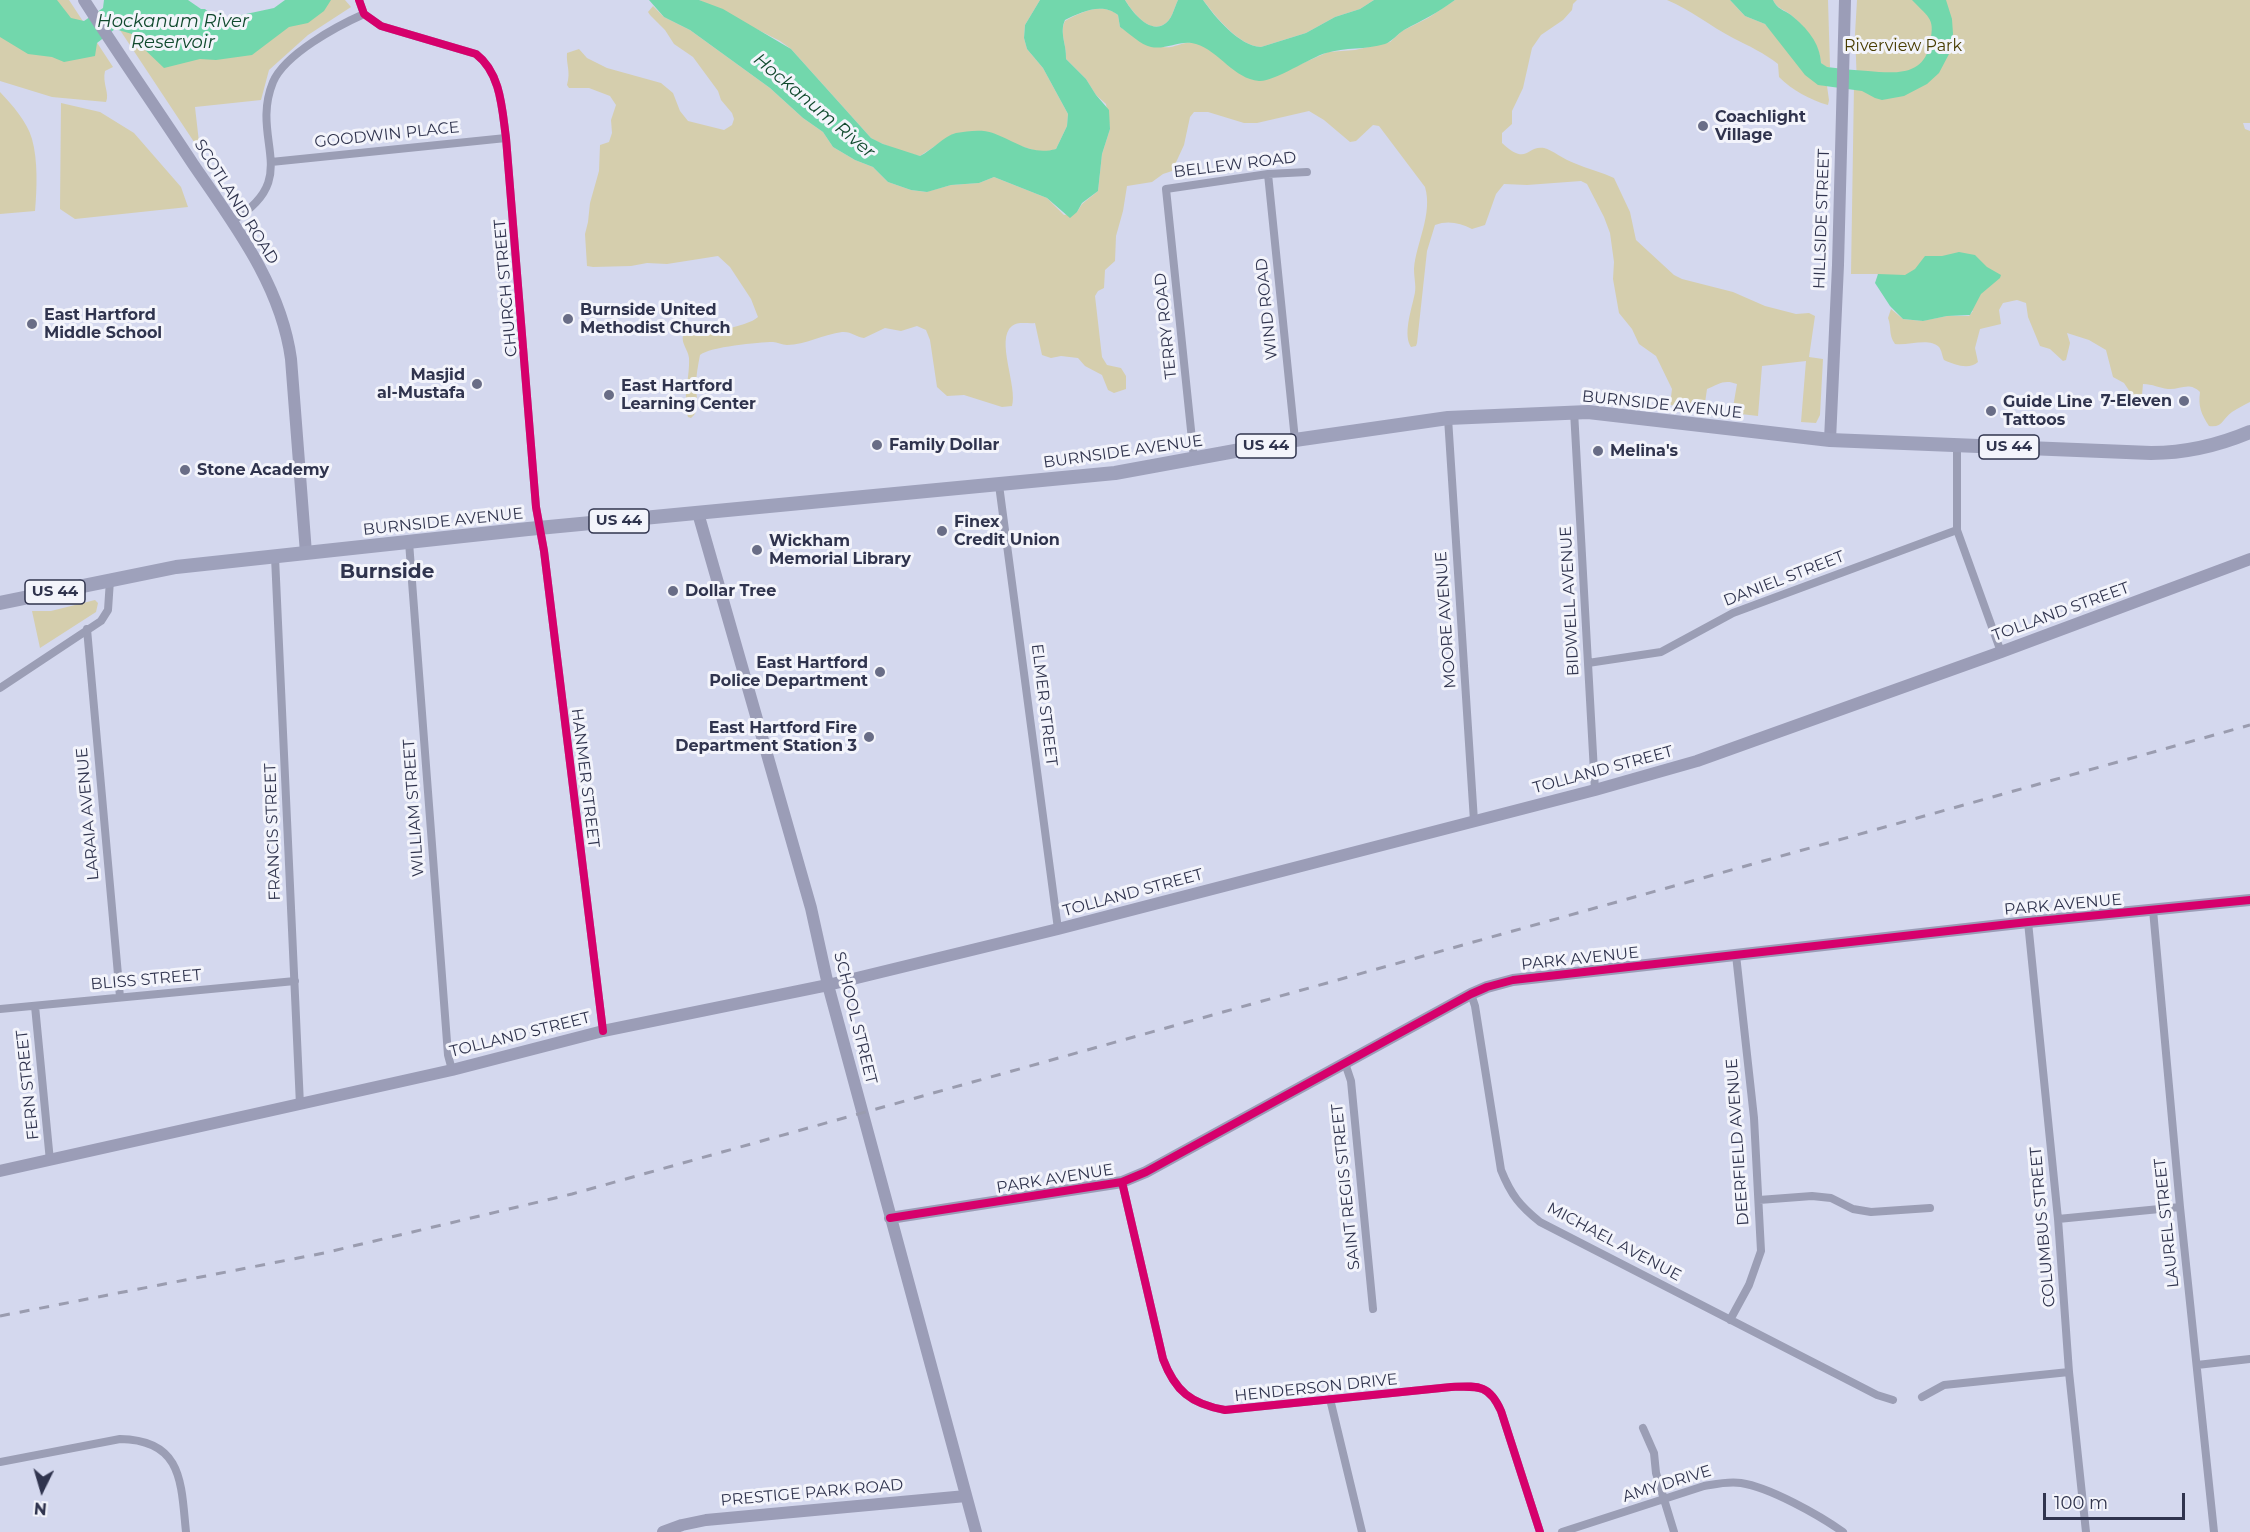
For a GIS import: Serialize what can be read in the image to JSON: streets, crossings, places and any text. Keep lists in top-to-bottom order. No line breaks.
{"streets":{"main road":["SCOTLAND ROAD","HILLSIDE STREET","BURNSIDE AVENUE","US 44","TOLLAND STREET","PARK AVENUE","SCHOOL STREET","PRESTIGE PARK ROAD"],"street":["GOODWIN PLACE","BELLEW ROAD","CHURCH STREET","WIND ROAD","TERRY ROAD","DANIEL STREET","BIDWELL AVENUE","MOORE AVENUE","ELMER STREET","HANMER STREET","WILLIAM STREET","LARAIA AVENUE","FRANCIS STREET","BLISS STREET","FERN STREET","DEERFIELD AVENUE","SAINT REGIS STREET","LAUREL STREET","COLUMBUS STREET","MICHAEL AVENUE","HENDERSON DRIVE","AMY DRIVE"]},"crossings":[["GOODWIN PLACE","CHURCH STREET"],["BELLEW ROAD","WIND ROAD"],["BELLEW ROAD","TERRY ROAD"],["SCOTLAND ROAD","BURNSIDE AVENUE"],["HILLSIDE STREET","BURNSIDE AVENUE"],["CHURCH STREET","BURNSIDE AVENUE"],["CHURCH STREET","HANMER STREET"],["WIND ROAD","BURNSIDE AVENUE"],["TERRY ROAD","BURNSIDE AVENUE"],["BURNSIDE AVENUE","BIDWELL AVENUE"],["BURNSIDE AVENUE","MOORE AVENUE"],["BURNSIDE AVENUE","ELMER STREET"],["BURNSIDE AVENUE","HANMER STREET"],["BURNSIDE AVENUE","WILLIAM STREET"],["BURNSIDE AVENUE","FRANCIS STREET"],["BURNSIDE AVENUE","SCHOOL STREET"],["DANIEL STREET","BIDWELL AVENUE"],["BIDWELL AVENUE","TOLLAND STREET"],["TOLLAND STREET","MOORE AVENUE"],["TOLLAND STREET","ELMER STREET"],["TOLLAND STREET","HANMER STREET"],["TOLLAND STREET","WILLIAM STREET"],["TOLLAND STREET","FRANCIS STREET"],["TOLLAND STREET","SCHOOL STREET"],["TOLLAND STREET","FERN STREET"],["LARAIA AVENUE","BLISS STREET"],["FRANCIS STREET","BLISS STREET"],["PARK AVENUE","SCHOOL STREET"],["PARK AVENUE","DEERFIELD AVENUE"],["PARK AVENUE","SAINT REGIS STREET"],["PARK AVENUE","LAUREL STREET"],["PARK AVENUE","COLUMBUS STREET"],["PARK AVENUE","MICHAEL AVENUE"],["PARK AVENUE","HENDERSON DRIVE"],["BLISS STREET","FERN STREET"],["SCHOOL STREET","PRESTIGE PARK ROAD"],["DEERFIELD AVENUE","MICHAEL AVENUE"]],"districts":["Burnside"],"water":["Hockanum River Reservoir","Hockanum River"],"parks":["Riverview Park"],"places":["Coachlight Village","Burnside United Methodist Church","East Hartford Middle School","Masjid al-Mustafa","East Hartford Learning Center","7-Eleven","Guide Line Tattoos","Family Dollar","Melina's","Stone Academy","Finex Credit Union","Wickham Memorial Library","Dollar Tree","East Hartford Police Department","East Hartford Fire Department Station 3"],"scale_bar":"100 m","north":"bottom"}
